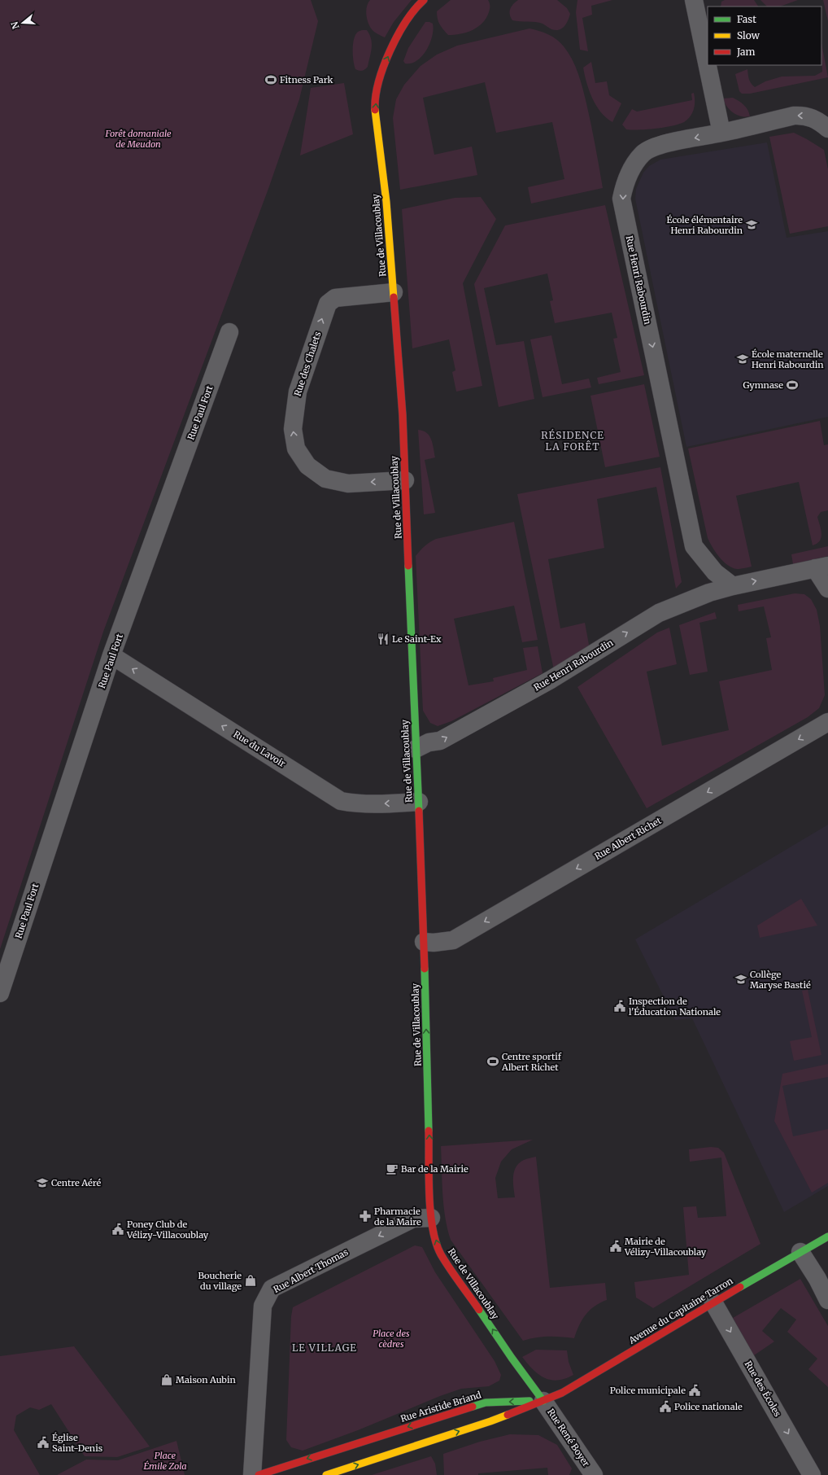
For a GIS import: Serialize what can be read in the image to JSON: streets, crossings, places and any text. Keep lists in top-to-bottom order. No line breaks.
{"streets":{"street":["Rue de Villacoublay","Rue Henri Rabourdin","Rue des Chalets","Rue Paul Fort","Rue du Lavoir","Rue Albert Richet","Rue Albert Thomas","Avenue du Capitaine Tarron","Rue des Écoles","Rue Aristide Briand","Rue René Boyer"]},"crossings":[["Rue de Villacoublay","Rue Henri Rabourdin"],["Rue de Villacoublay","Rue des Chalets"],["Rue de Villacoublay","Rue du Lavoir"],["Rue de Villacoublay","Rue Albert Richet"],["Rue de Villacoublay","Rue Albert Thomas"],["Rue de Villacoublay","Avenue du Capitaine Tarron"],["Rue de Villacoublay","Rue Aristide Briand"],["Rue de Villacoublay","Rue René Boyer"],["Rue Paul Fort","Rue du Lavoir"],["Avenue du Capitaine Tarron","Rue des Écoles"],["Avenue du Capitaine Tarron","Rue Aristide Briand"],["Avenue du Capitaine Tarron","Rue René Boyer"],["Rue Aristide Briand","Rue René Boyer"]],"one_way":["Rue de Villacoublay","Rue du Lavoir","Rue Albert Richet","Rue Albert Thomas","Rue des Écoles"],"districts":["RÉSIDENCE LA FORÊT","LE VILLAGE"],"parks":["Forêt domaniale de Meudon","Place des cèdres","Place Émile Zola"],"places":{"sports":["Fitness Park","Gymnase","Centre sportif Albert Richet"],"school or university":["École élémentaire Henri Rabourdin","École maternelle Henri Rabourdin","Collège Maryse Bastié","Centre Aéré"],"restaurant":["Le Saint-Ex"],"public building":["Inspection de l'Éducation Nationale","Poney Club de Vélizy-Villacoublay","Mairie de Vélizy-Villacoublay","Police municipale","Police nationale","Église Saint-Denis"],"cafe":["Bar de la Mairie"],"pharmacy":["Pharmacie de la Maire"],"shop":["Boucherie du village","Maison Aubin"]},"legend":["Fast","Slow","Jam"],"north":"left"}
